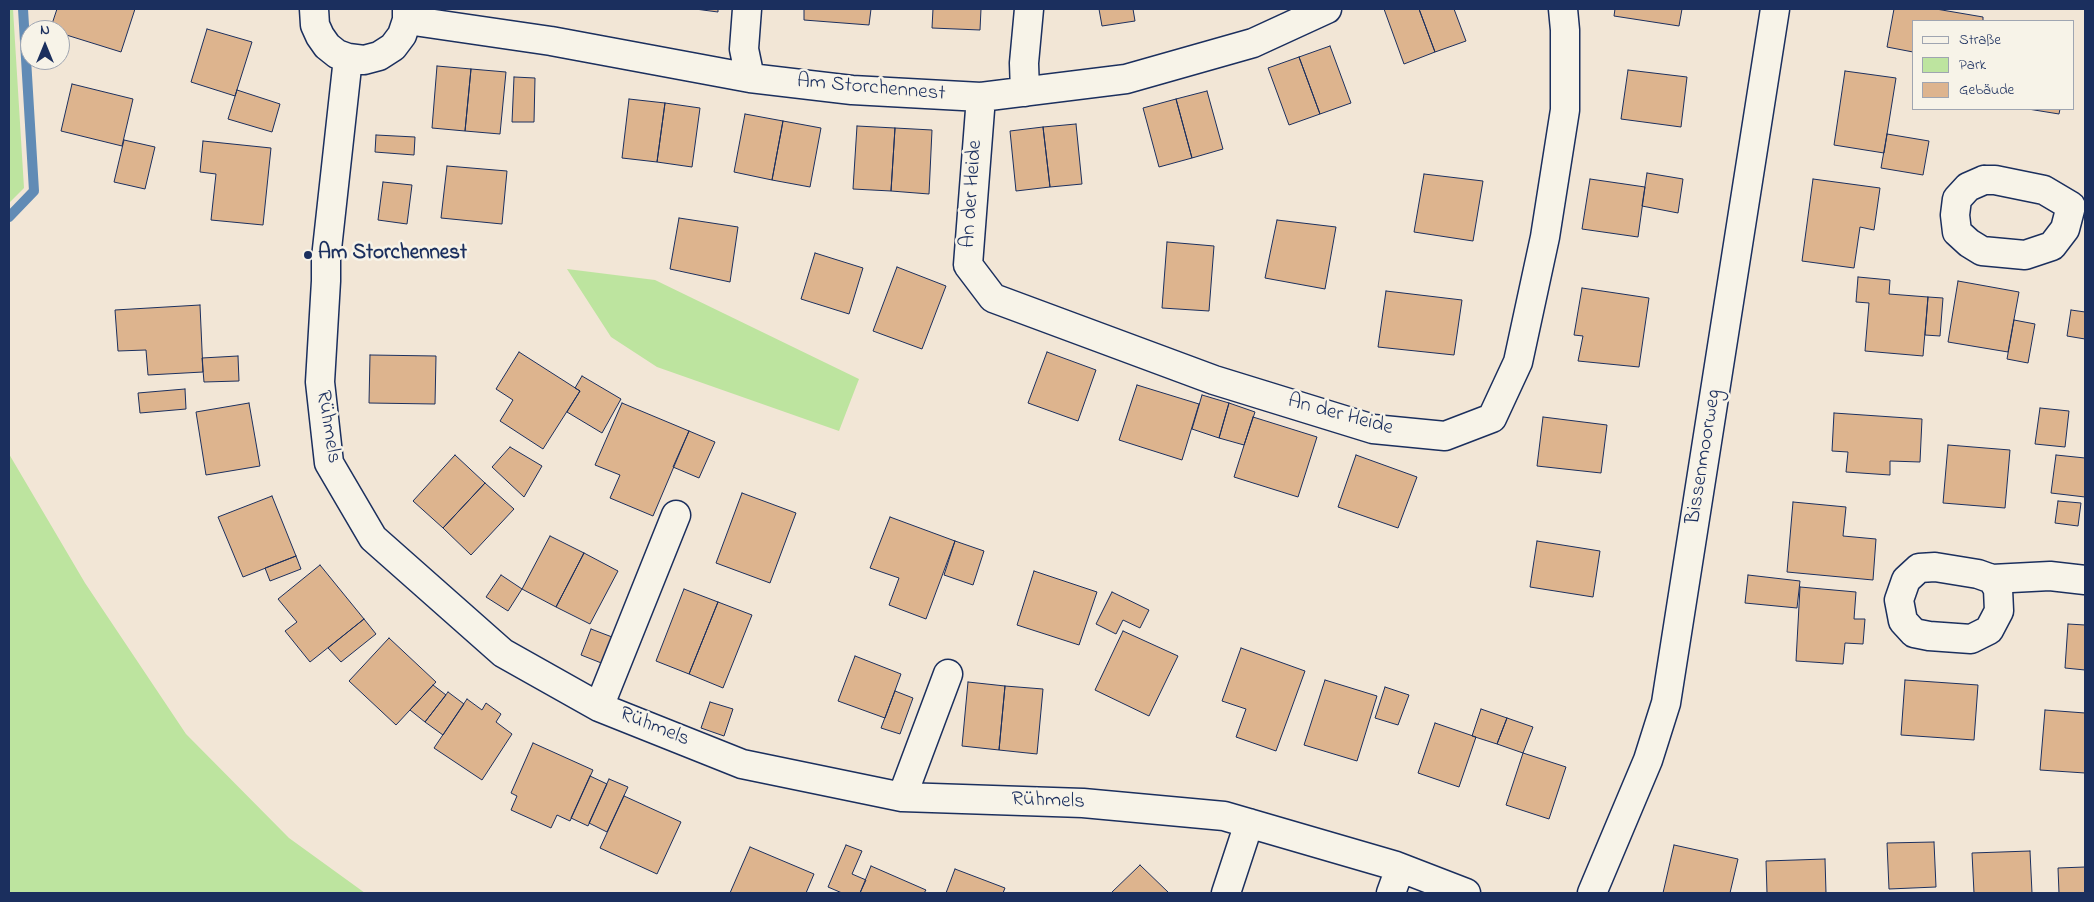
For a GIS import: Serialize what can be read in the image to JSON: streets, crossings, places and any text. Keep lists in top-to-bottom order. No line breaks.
{"streets":{"street":["Am Storchennest","An der Heide","Rühmels","Bissenmoorweg"]},"crossings":[["Am Storchennest","An der Heide"]],"places":["Am Storchennest"],"legend":["Straße","Park","Gebäude"],"north":"top"}
